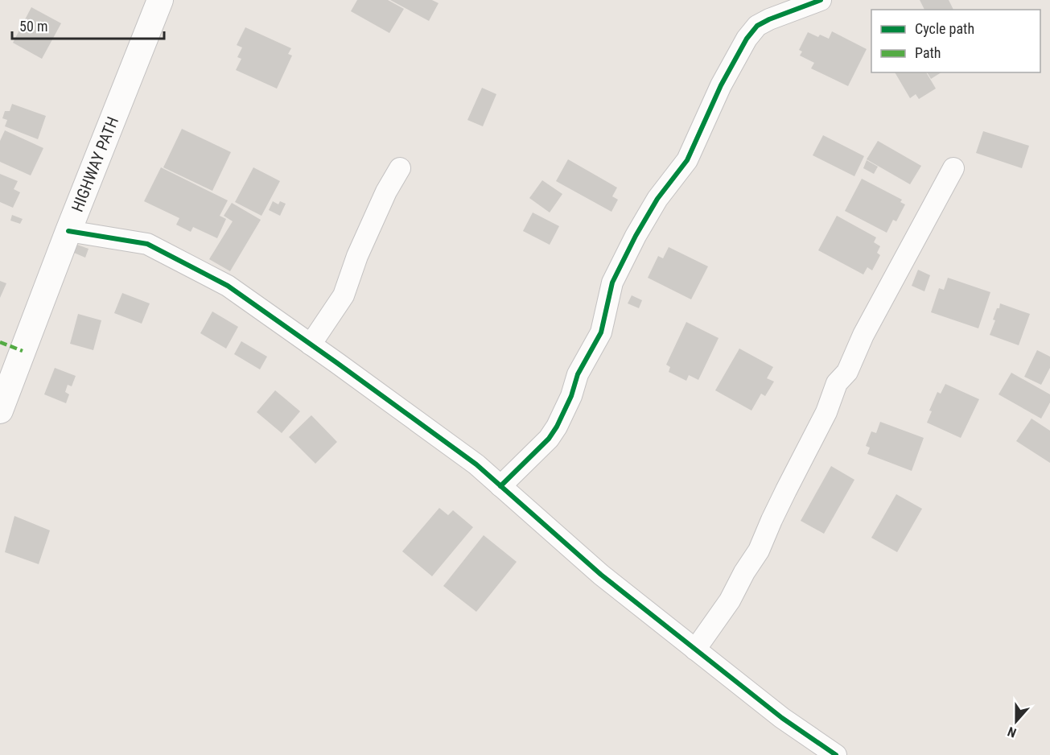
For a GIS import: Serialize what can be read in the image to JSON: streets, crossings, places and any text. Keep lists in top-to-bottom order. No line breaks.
{"streets":{"street":["HIGHWAY PATH"]},"legend":["Cycle path","Path"],"scale_bar":"50 m","north":"bottom"}
